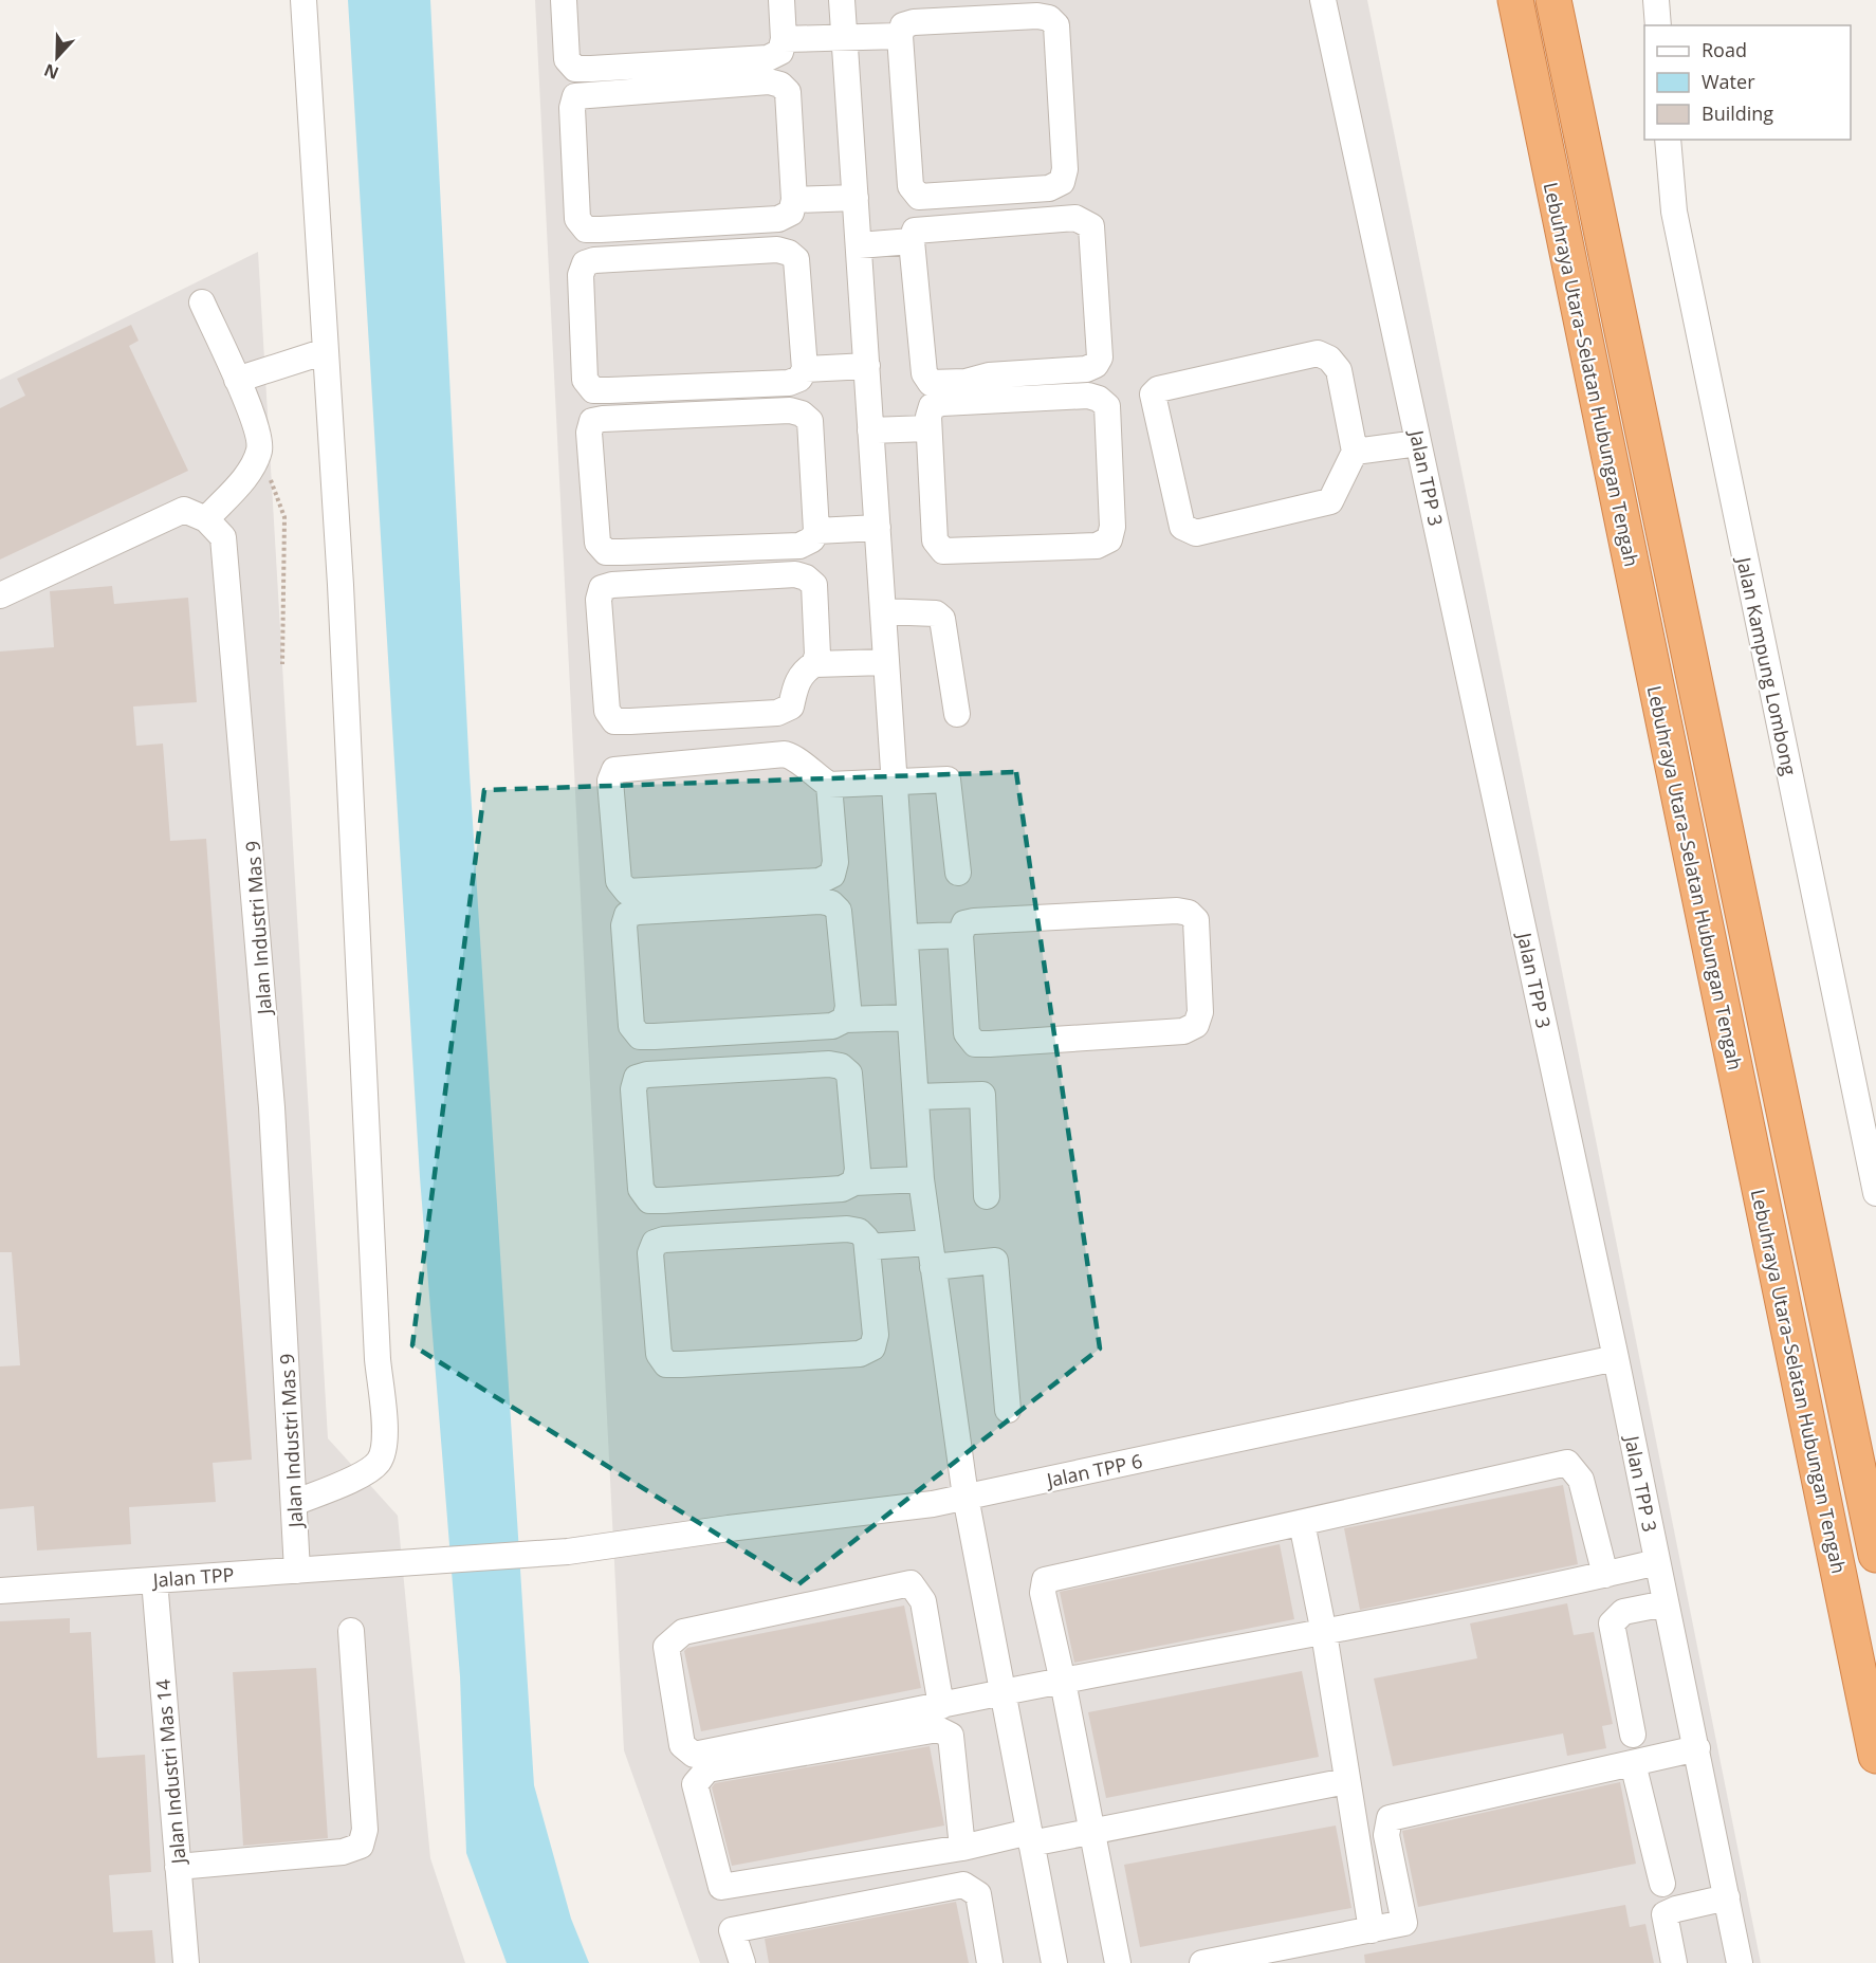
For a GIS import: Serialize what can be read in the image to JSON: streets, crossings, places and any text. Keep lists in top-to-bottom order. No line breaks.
{"streets":{"highway":["Lebuhraya Utara–Selatan Hubungan Tengah"],"street":["Jalan TPP 3","Jalan Kampung Lombong","Jalan Industri Mas 9","Jalan TPP 6","Jalan TPP","Jalan Industri Mas 14"]},"crossings":[["Jalan TPP 3","Jalan TPP 6"],["Jalan Industri Mas 9","Jalan TPP"],["Jalan TPP 6","Jalan TPP"],["Jalan TPP","Jalan Industri Mas 14"]],"legend":["Road","Water","Building"],"north":"bottom"}
